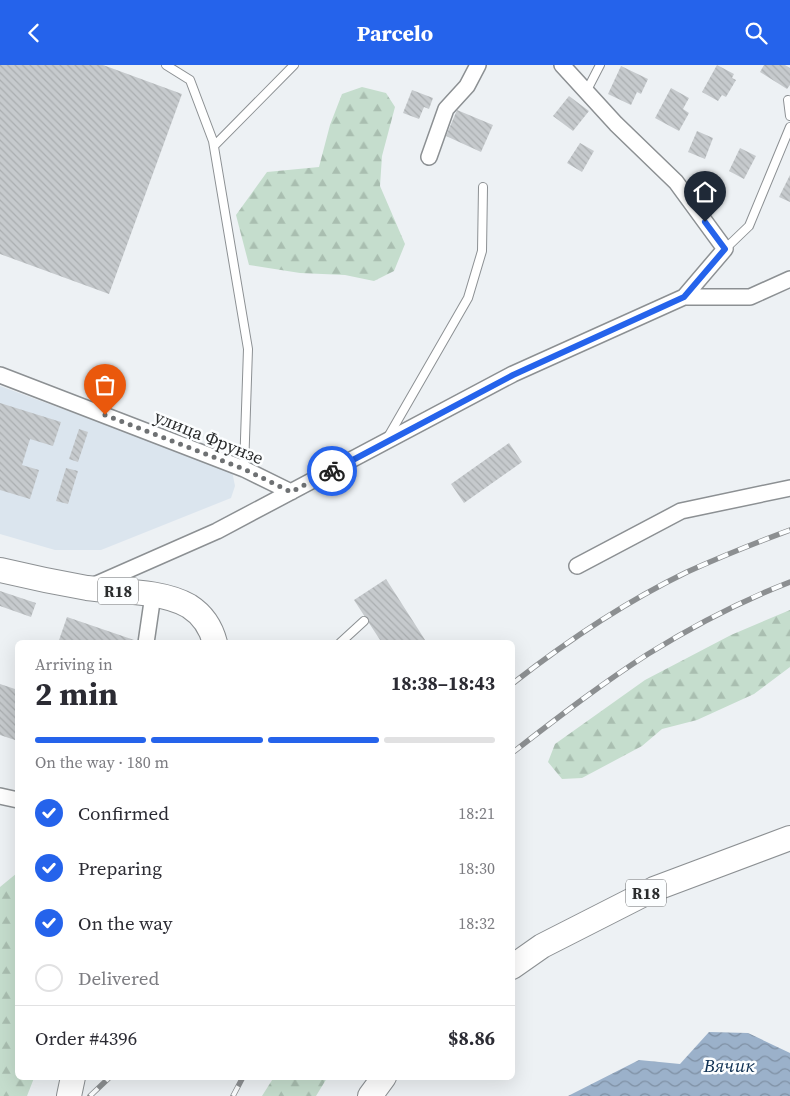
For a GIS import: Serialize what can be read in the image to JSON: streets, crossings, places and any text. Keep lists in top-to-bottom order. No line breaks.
{"streets":{"main road":["R18"],"street":["улица Фрунзе"]},"water":["Вячик"],"page":{"header":"Parcelo","heading":["2 min","Arriving in","18:38–18:43"],"panel":["Order #4396","$8.86"],"bar":"On the way · 180 m","list":[["Confirmed","18:21"],["Preparing","18:30"],["On the way","18:32"],"Delivered"]}}
